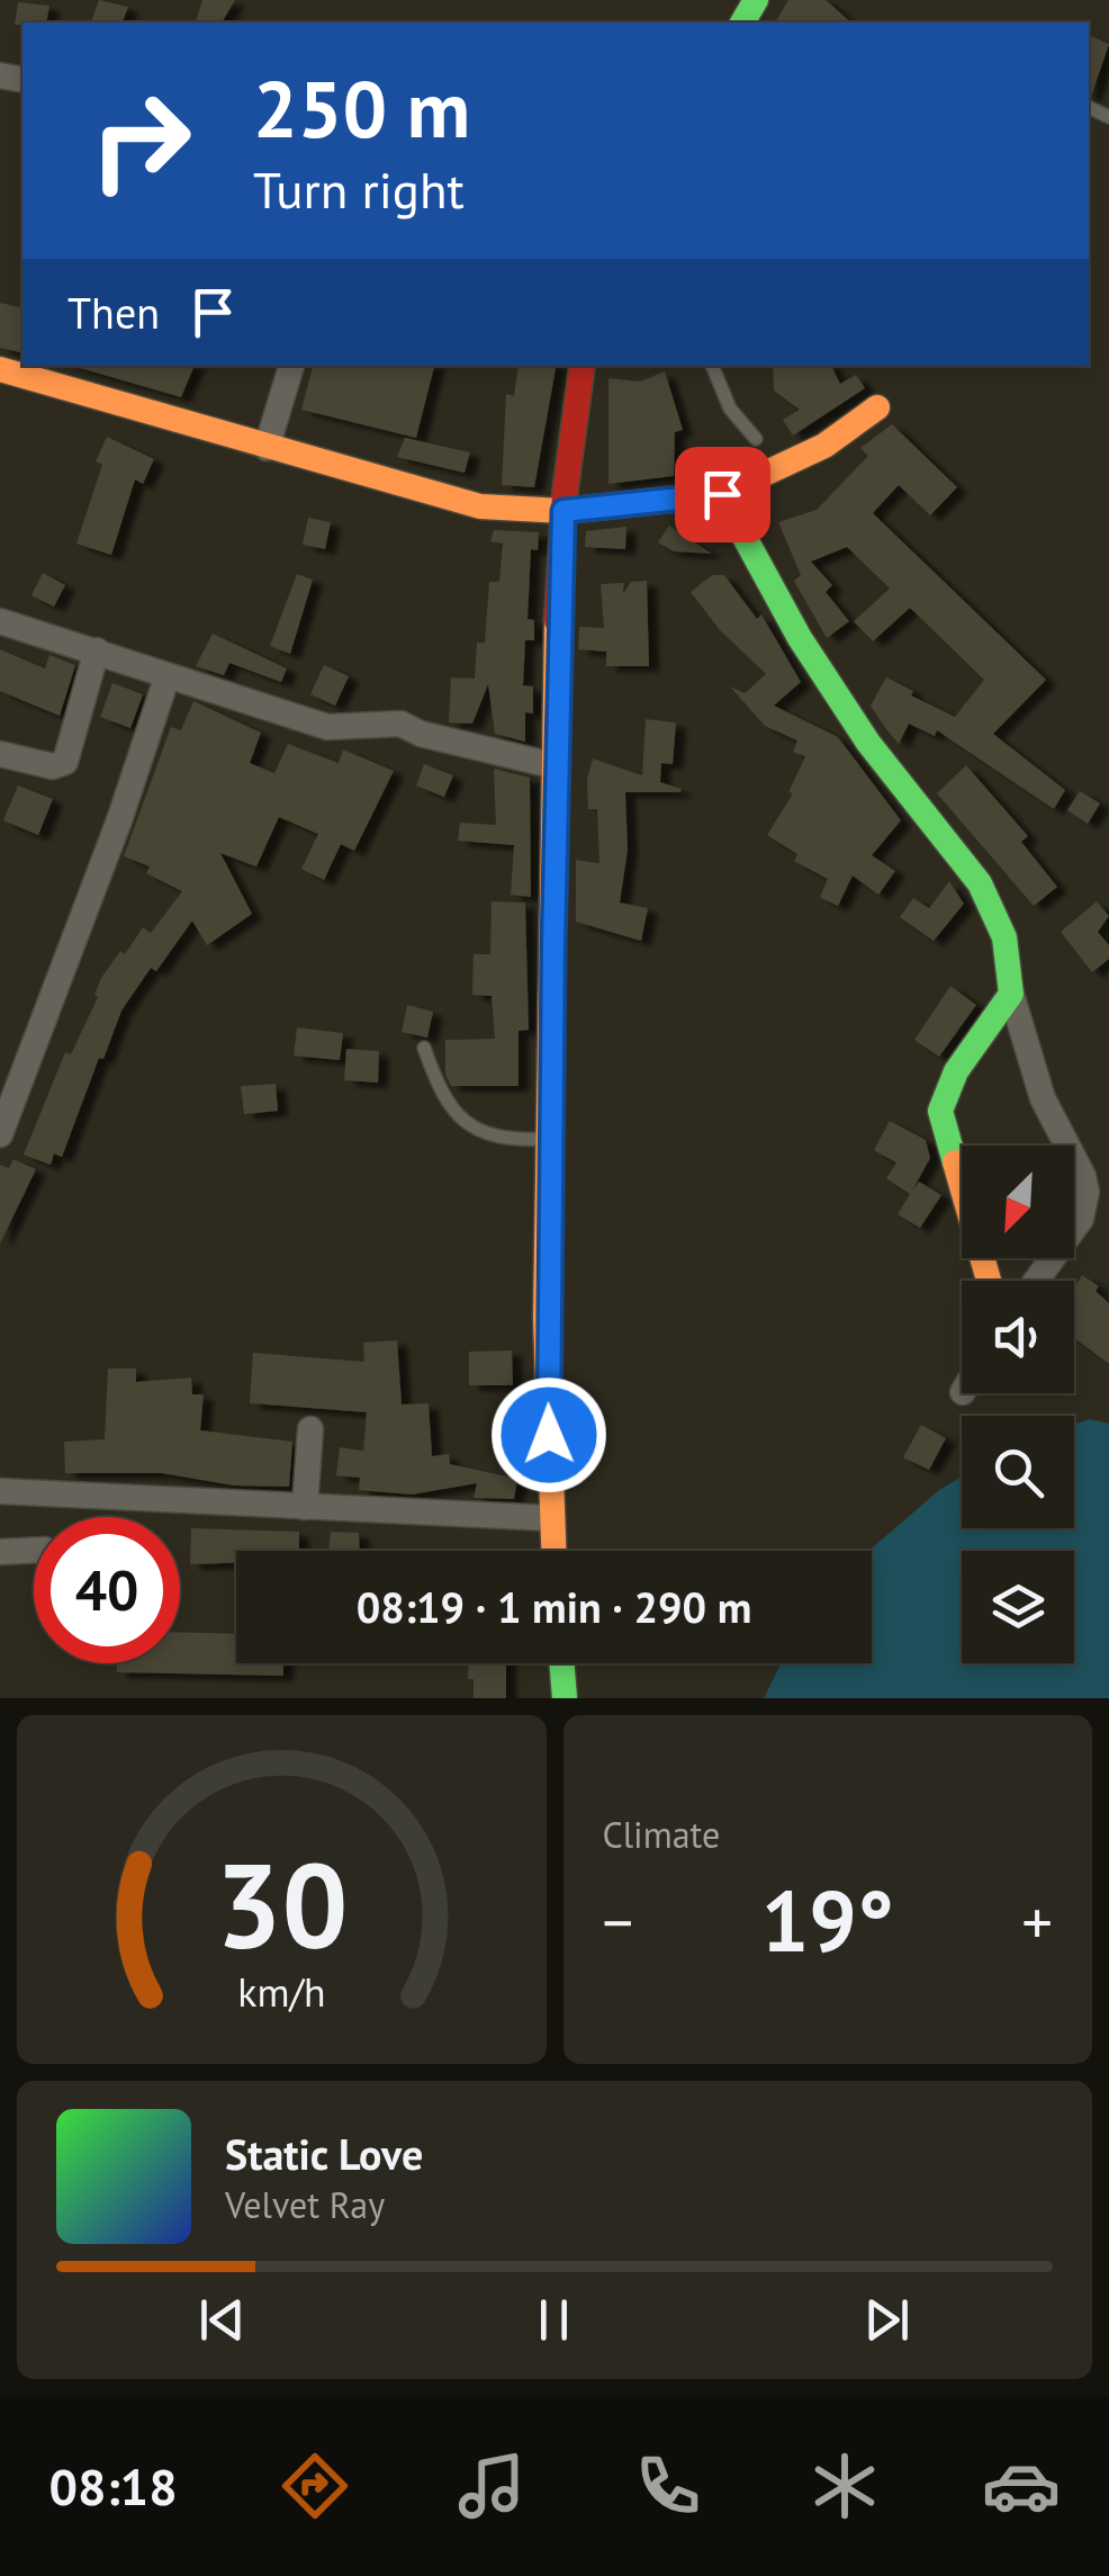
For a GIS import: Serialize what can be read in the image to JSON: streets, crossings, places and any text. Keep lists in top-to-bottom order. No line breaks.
{"north":"bottom left","page":{"turn":["250 m","Turn right"],"then":"Then","limit":"40","trip":"08:19 · 1 min · 290 m","tile":"Climate","heat":["−","19°","+"],"song":["Static Love","Velvet Ray"],"tabs":"08:18","gauge":["30","km/h"]}}
